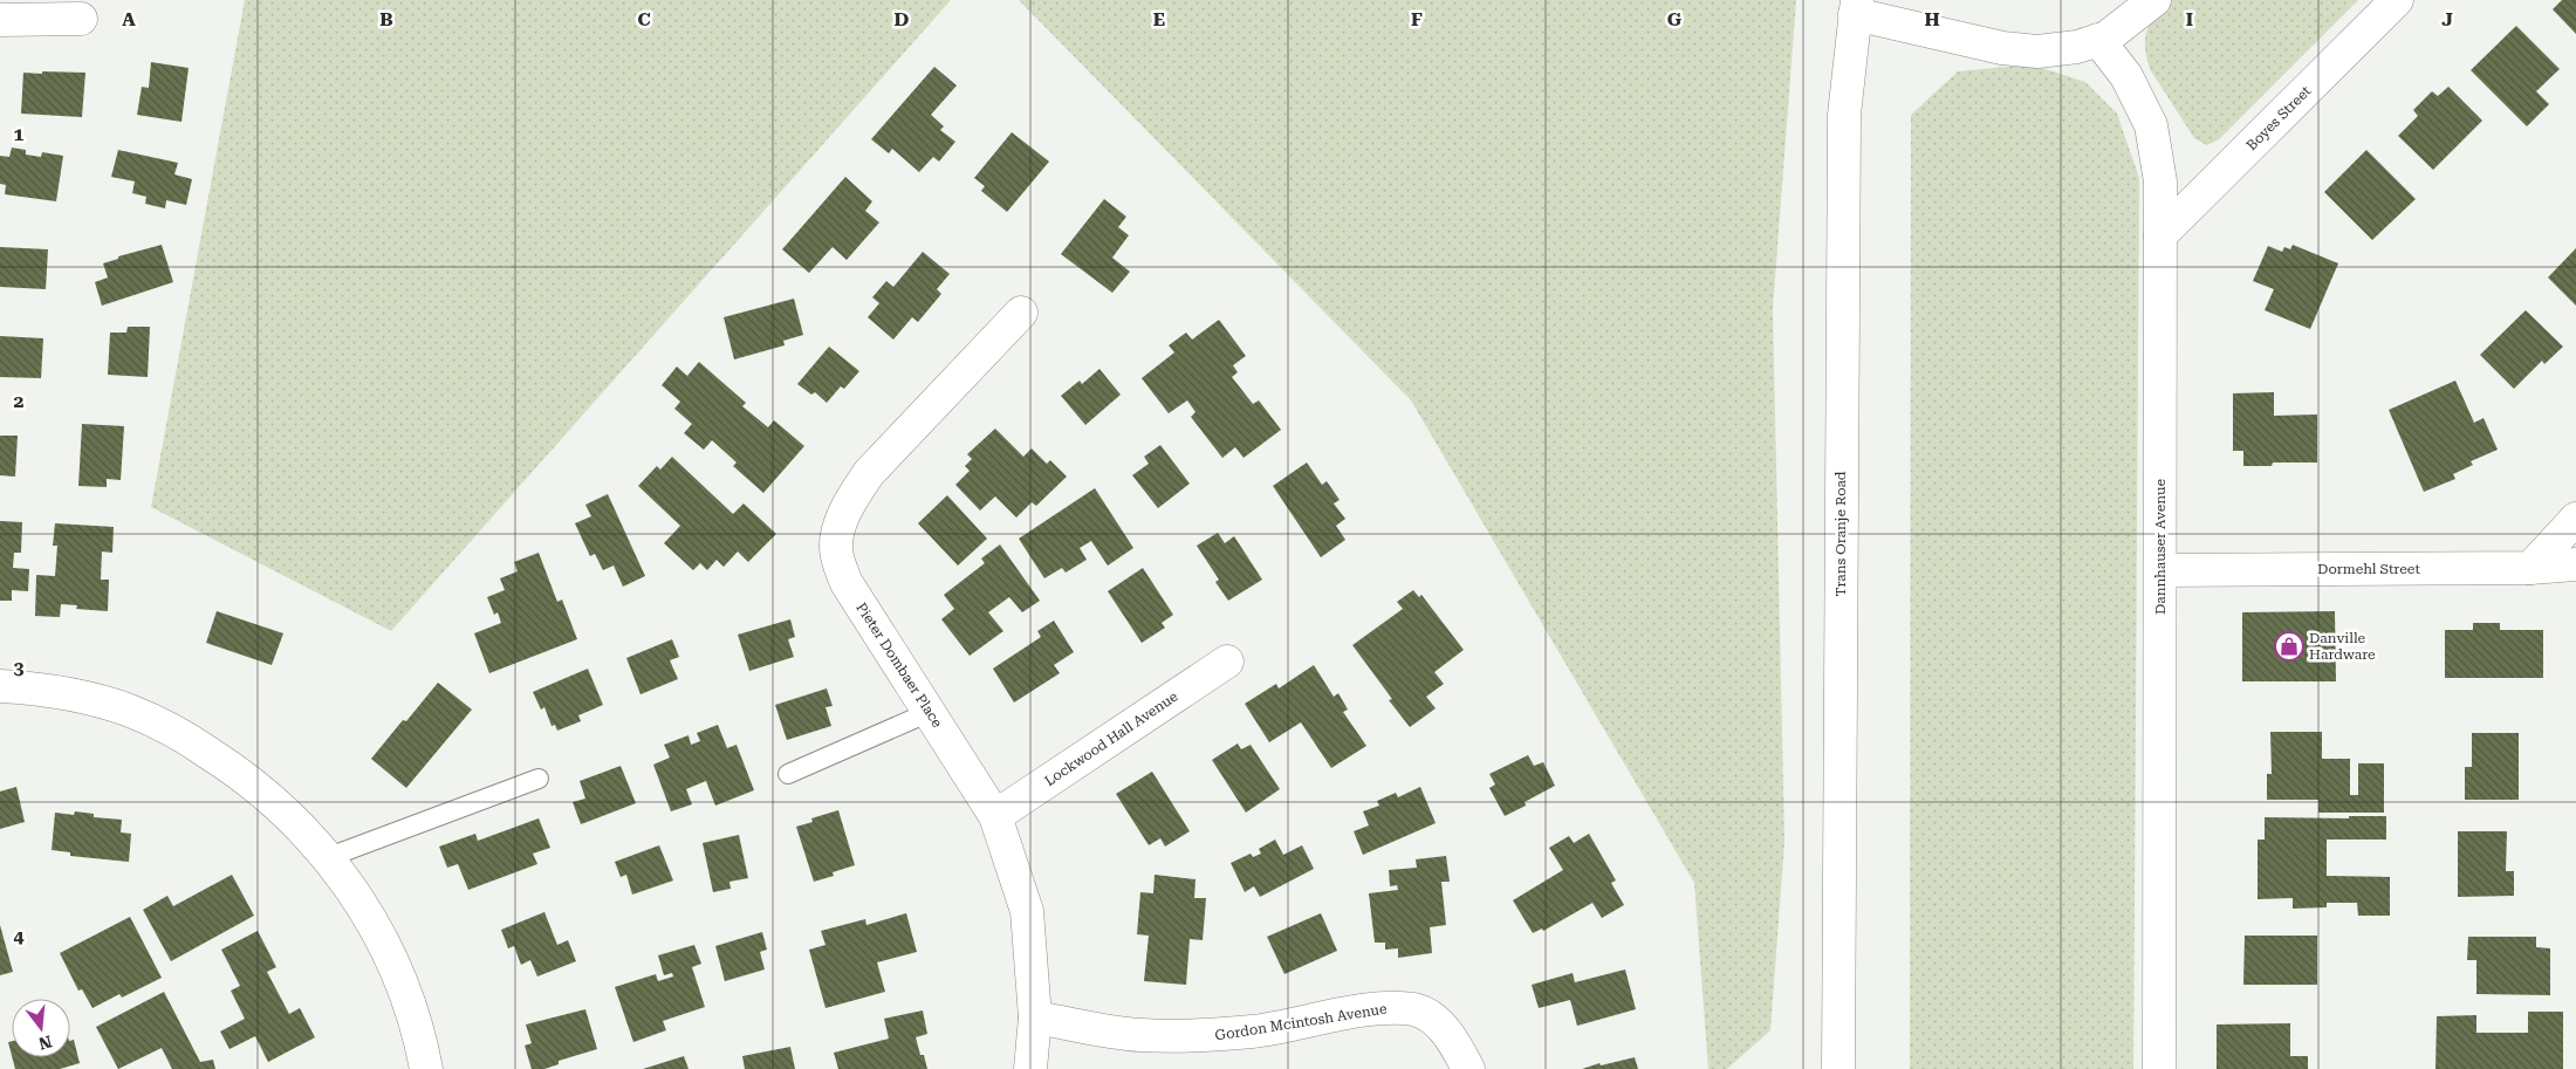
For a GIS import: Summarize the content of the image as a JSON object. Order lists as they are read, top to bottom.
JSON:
{
  "streets": {
    "street": [
      "Boyes Street",
      "Trans Oranje Road",
      "Dannhauser Avenue",
      "Dormehl Street",
      "Pieter Dombaer Place",
      "Lockwood Hall Avenue",
      "Gordon Mcintosh Avenue"
    ]
  },
  "crossings": [
    ["Boyes Street", "Dannhauser Avenue"],
    ["Dannhauser Avenue", "Dormehl Street"],
    ["Pieter Dombaer Place", "Lockwood Hall Avenue"],
    ["Pieter Dombaer Place", "Gordon Mcintosh Avenue"]
  ],
  "places": {
    "shop": ["Danville Hardware"]
  },
  "north": "bottom",
  "grid": {
    "columns": [
      "A",
      "B",
      "C",
      "D",
      "E",
      "F",
      "G",
      "H",
      "I",
      "J"
    ],
    "rows": [
      "1",
      "2",
      "3",
      "4"
    ]
  }
}
